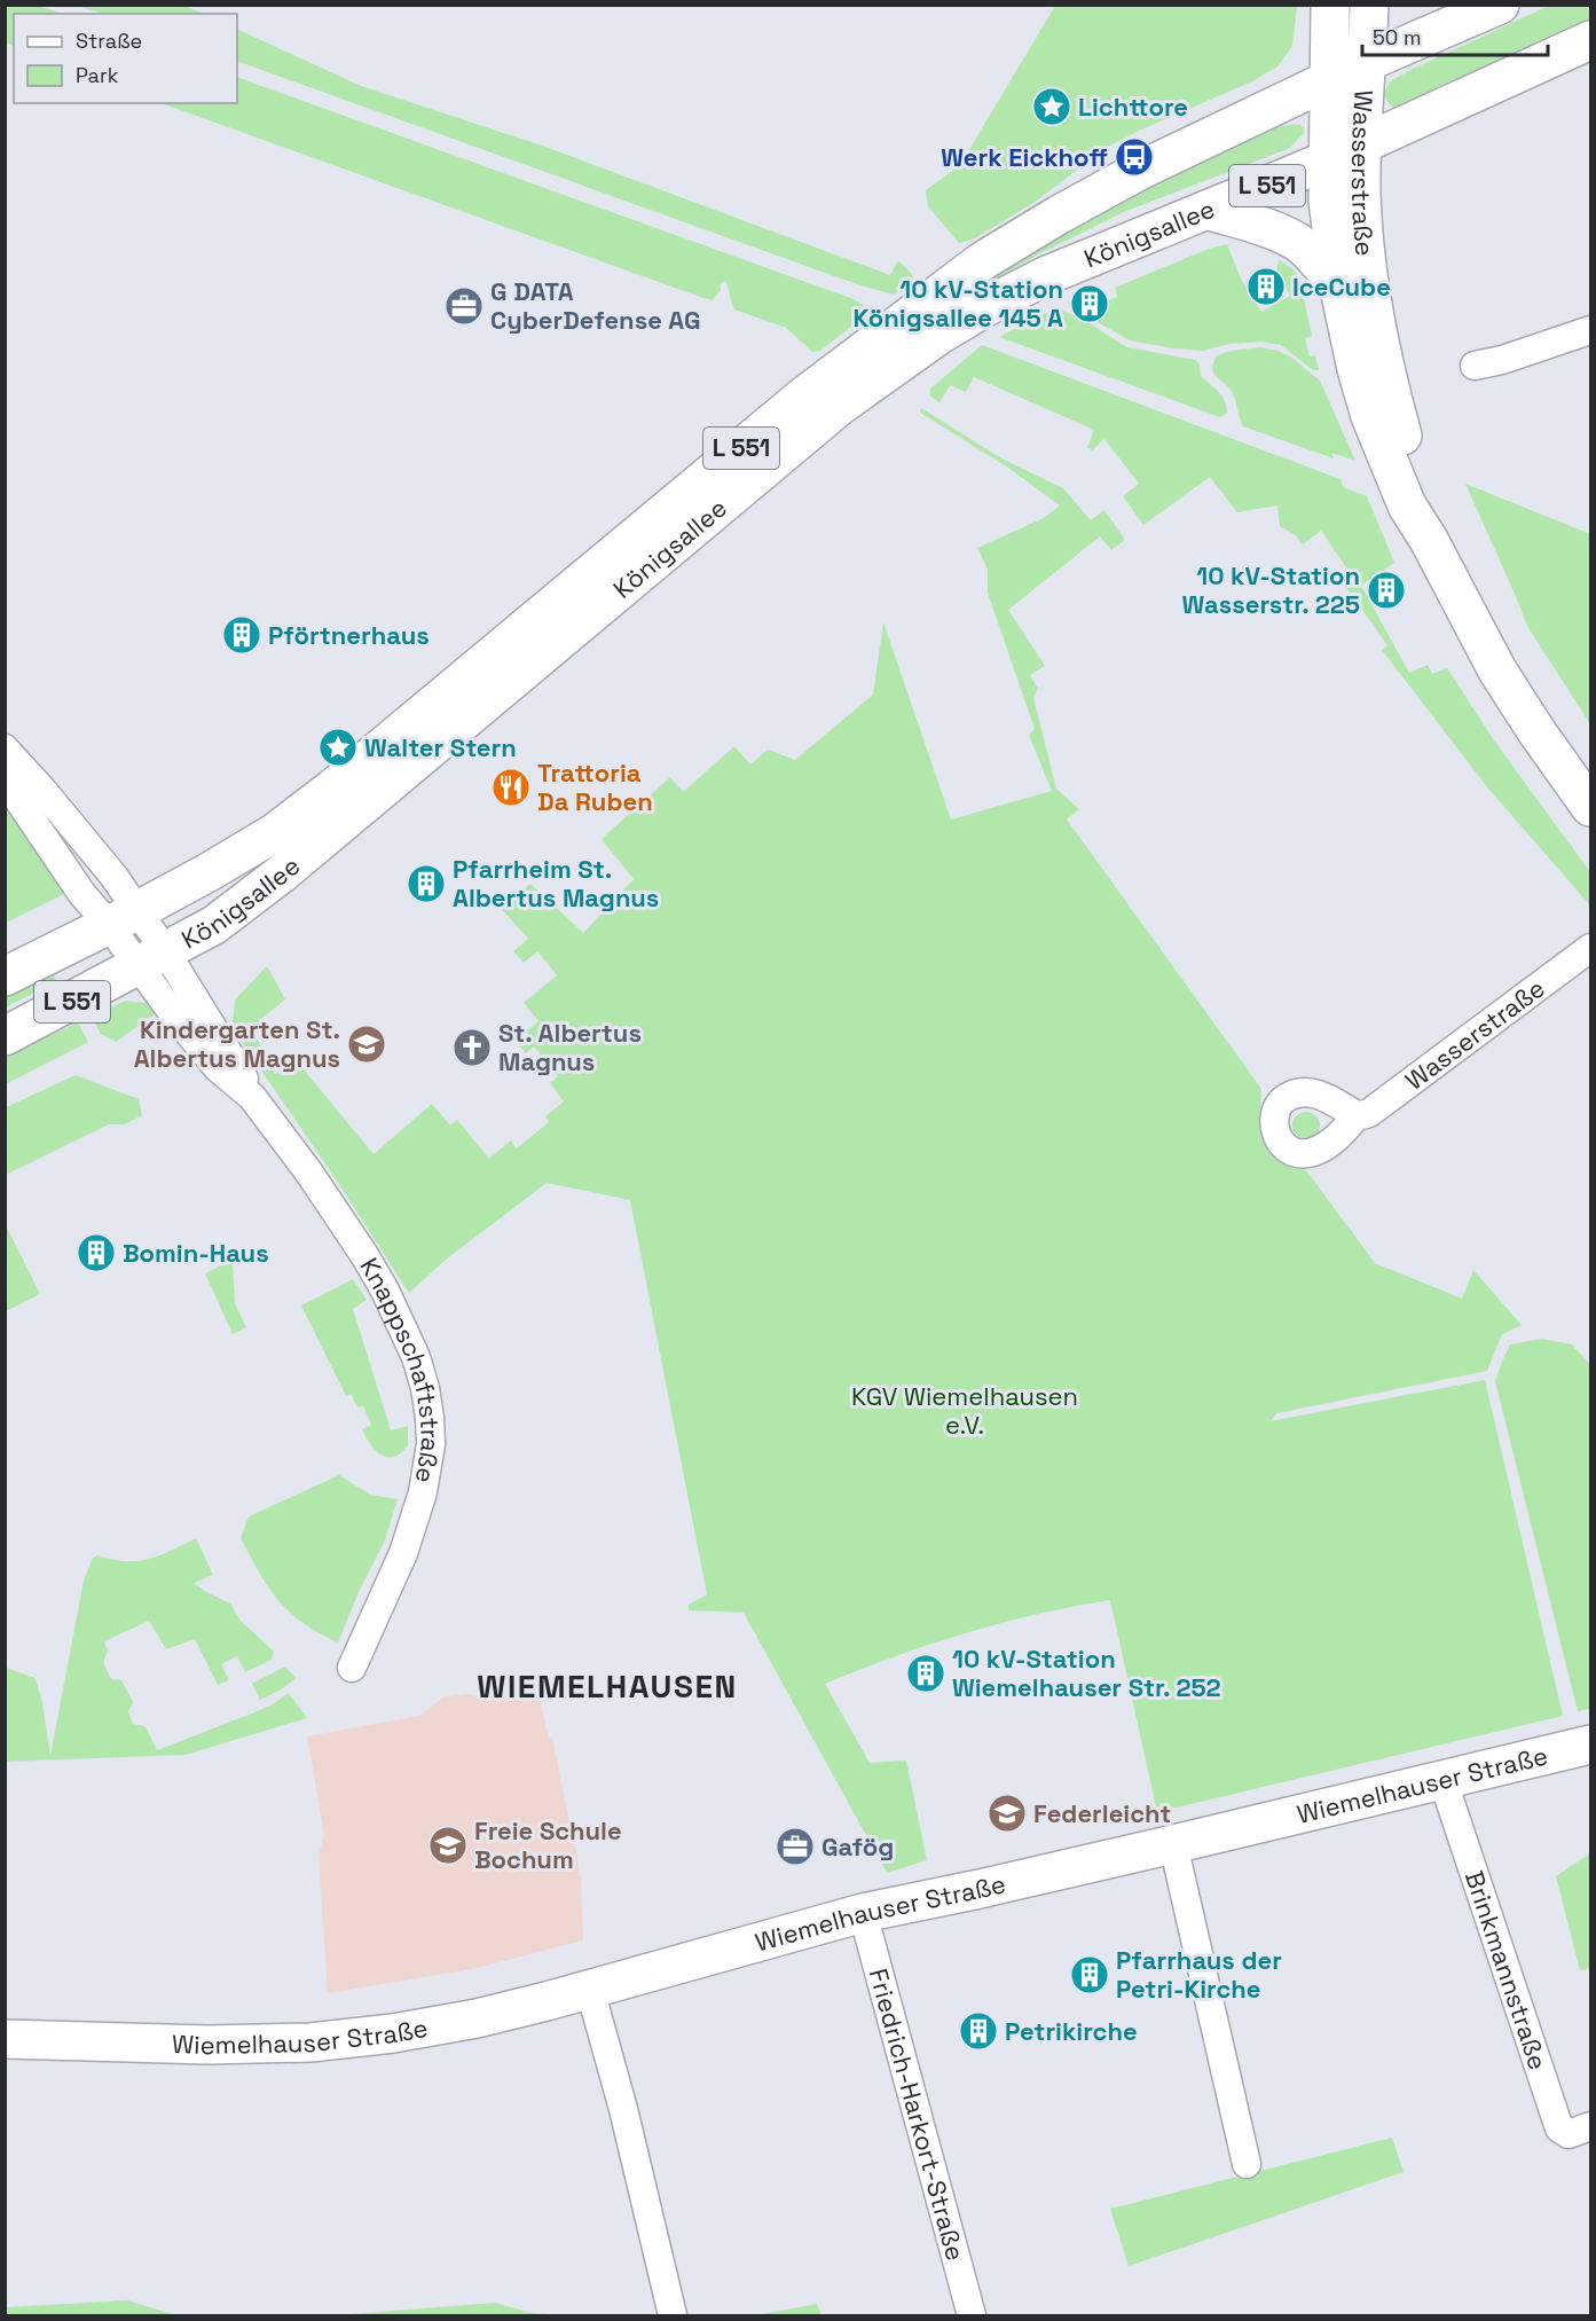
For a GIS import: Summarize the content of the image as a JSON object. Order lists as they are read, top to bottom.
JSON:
{
  "streets": {
    "main road": [
      "Wasserstraße",
      "L 551",
      "Königsallee",
      "Wiemelhauser Straße"
    ],
    "street": ["Knappschaftstraße", "Brinkmannstraße", "Friedrich-Harkort-Straße"]
  },
  "crossings": [
    ["Wasserstraße", "Königsallee"],
    ["Königsallee", "Knappschaftstraße"],
    ["Wiemelhauser Straße", "Brinkmannstraße"],
    ["Wiemelhauser Straße", "Friedrich-Harkort-Straße"]
  ],
  "districts": ["WIEMELHAUSEN"],
  "parks": ["KGV Wiemelhausen e.V."],
  "places": {
    "place": ["Lichttore", "Walter Stern"],
    "bus stop": ["Werk Eickhoff"],
    "building": [
      "IceCube",
      "10 kV-Station Königsallee 145 A",
      "10 kV-Station Wasserstr. 225",
      "Pförtnerhaus",
      "Pfarrheim St. Albertus Magnus",
      "Bomin-Haus",
      "10 kV-Station Wiemelhauser Str. 252",
      "Pfarrhaus der Petri-Kirche",
      "Petrikirche"
    ],
    "office": ["G DATA CyberDefense AG", "Gafög"],
    "restaurant": ["Trattoria Da Ruben"],
    "school or university": ["Kindergarten St. Albertus Magnus", "Federleicht", "Freie Schule Bochum"],
    "church": ["St. Albertus Magnus"]
  },
  "legend": ["Straße", "Park"],
  "scale_bar": "50 m"
}
